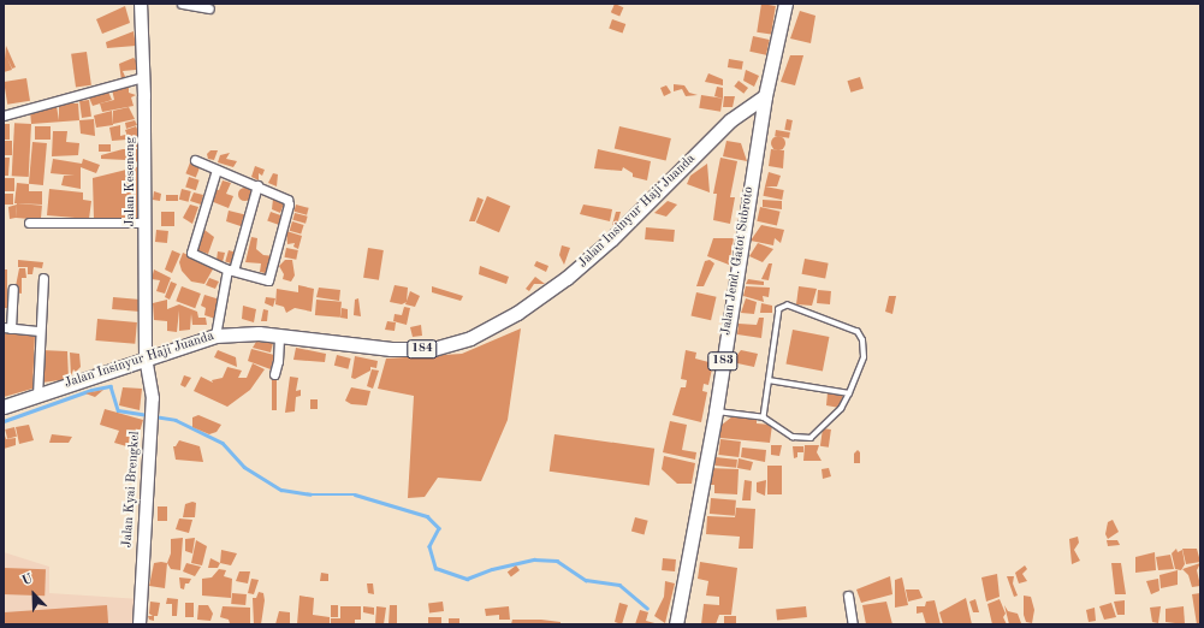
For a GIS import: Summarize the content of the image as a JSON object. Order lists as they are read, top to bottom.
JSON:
{
  "streets": {
    "main road": [
      "Jalan Insinyur Haji Juanda",
      "Jalan Jend. Gatot Subroto",
      "184",
      "183"
    ],
    "street": ["Jalan Keseneng", "Jalan Kyai Brengkel"]
  },
  "crossings": [
    ["Jalan Keseneng", "Jalan Insinyur Haji Juanda"],
    ["Jalan Keseneng", "Jalan Kyai Brengkel"],
    ["Jalan Insinyur Haji Juanda", "Jalan Jend. Gatot Subroto"],
    ["Jalan Insinyur Haji Juanda", "Jalan Kyai Brengkel"]
  ],
  "north": "top left"
}
